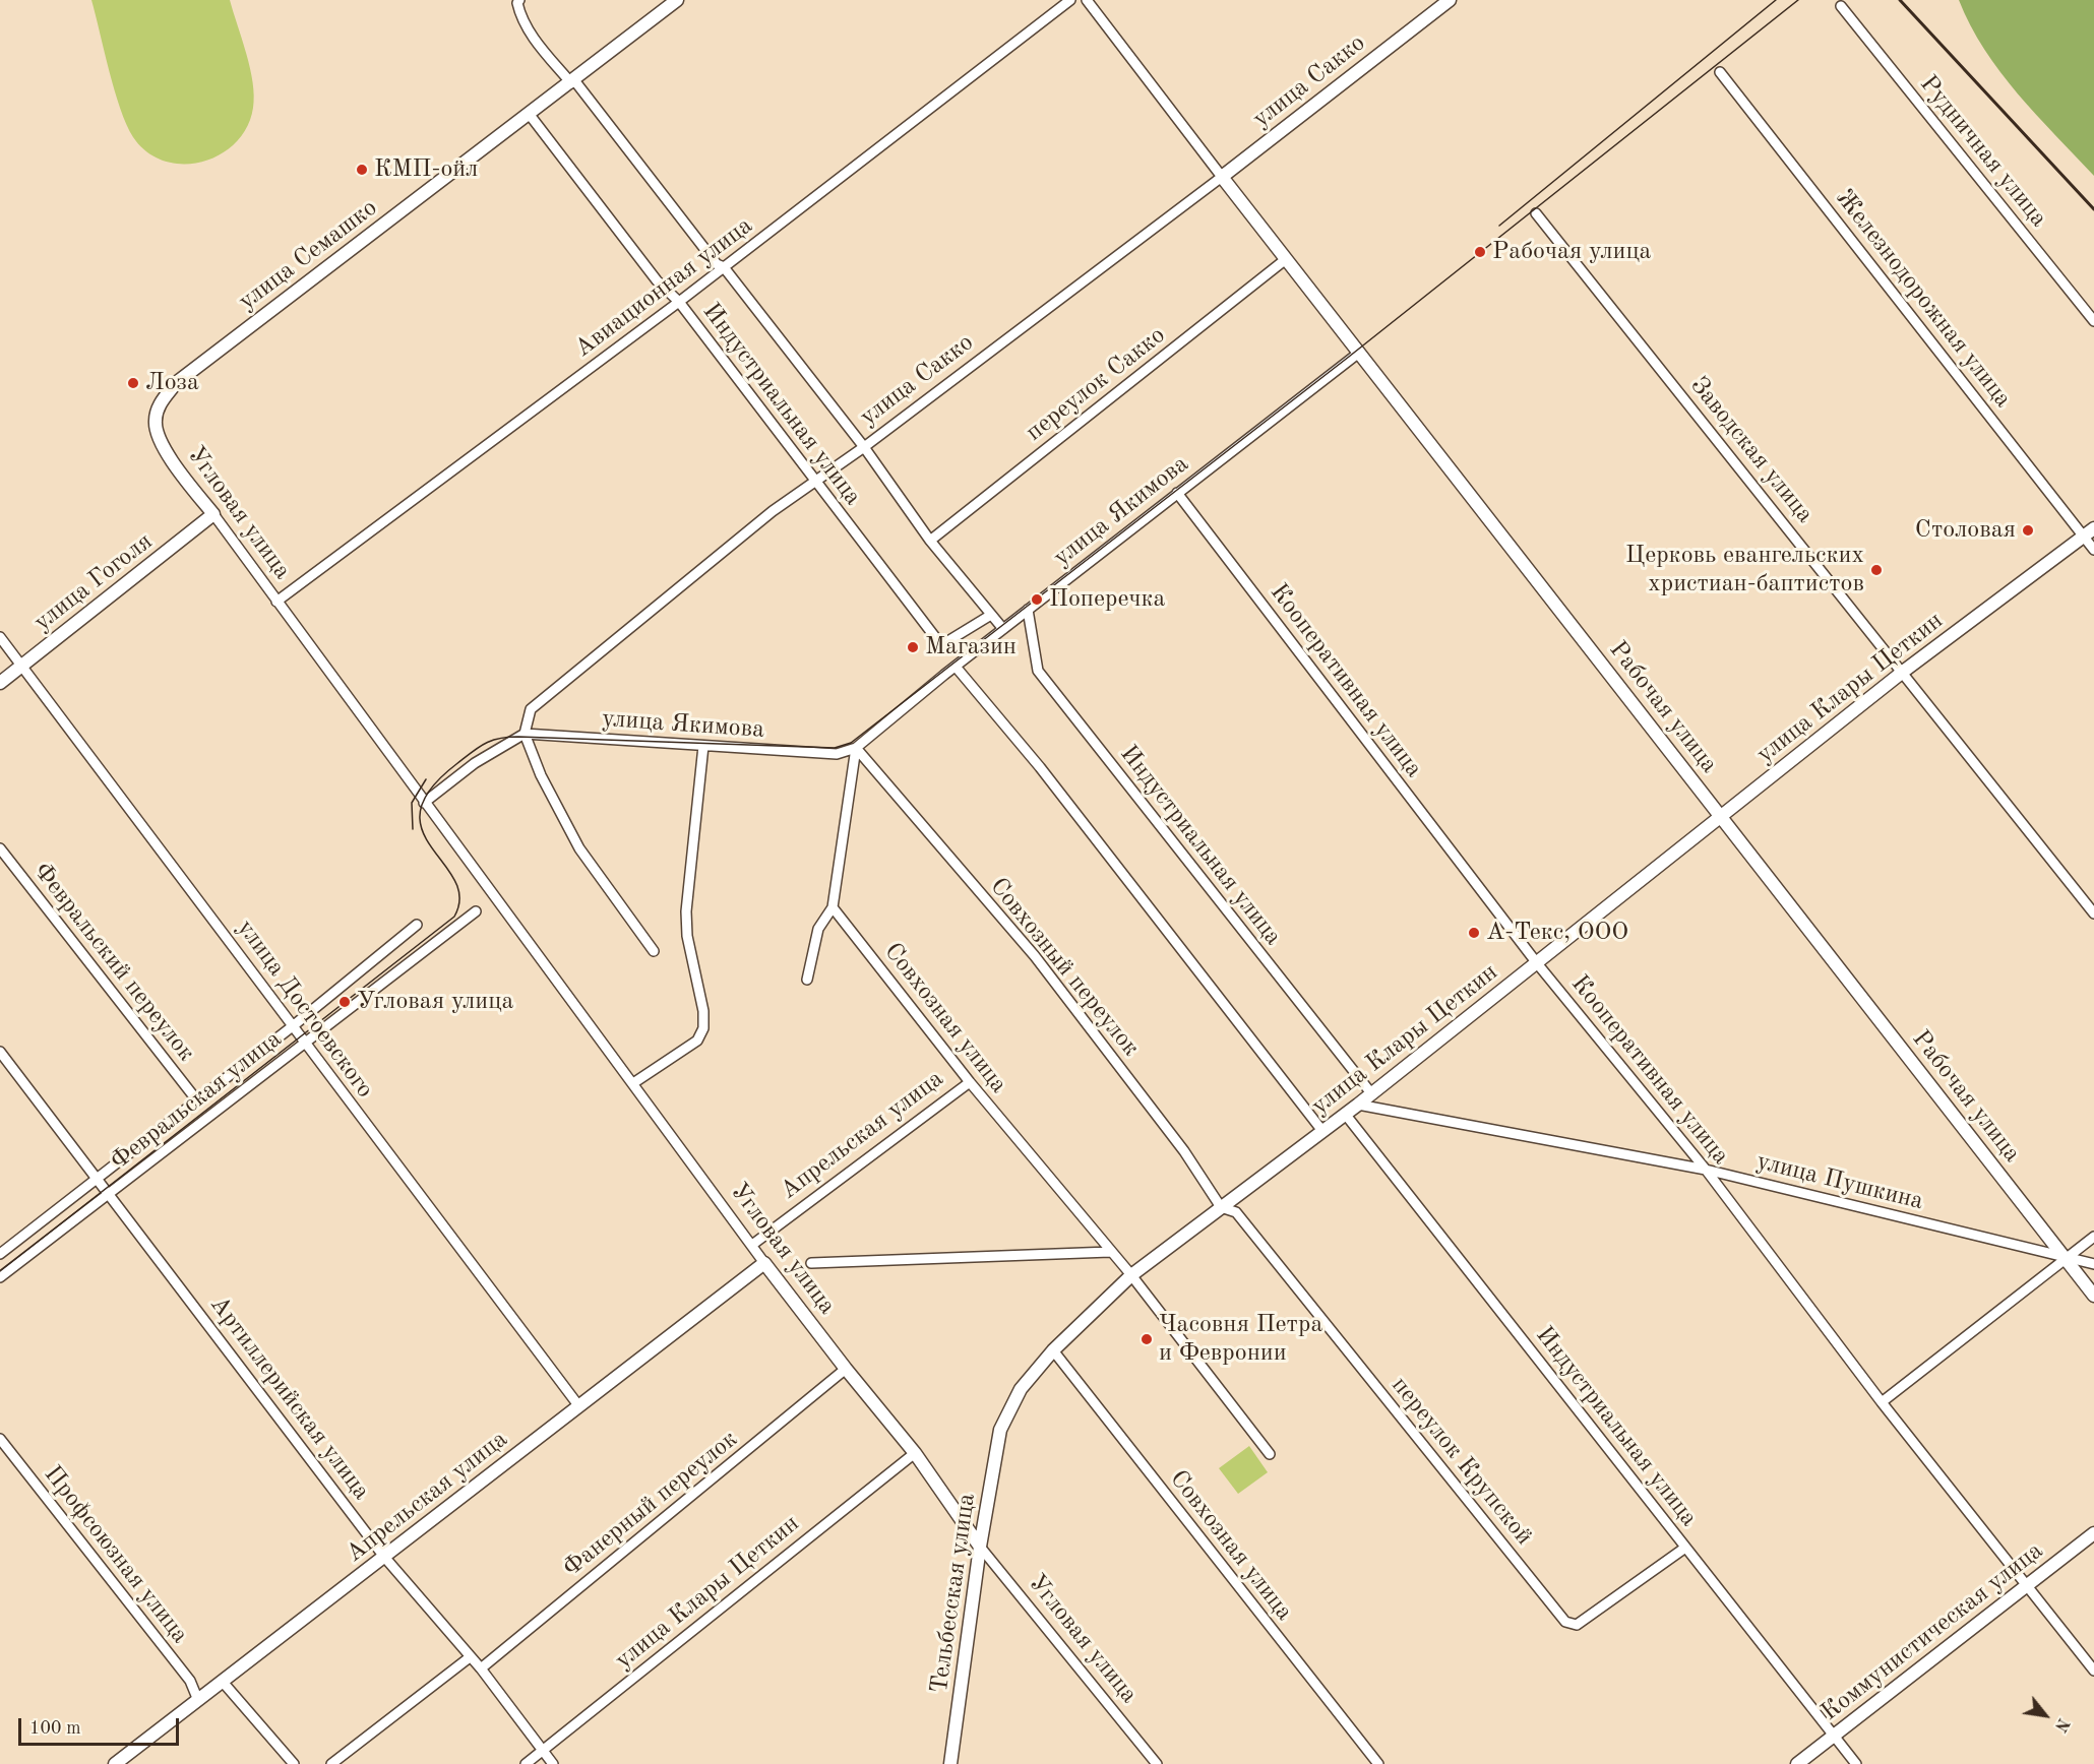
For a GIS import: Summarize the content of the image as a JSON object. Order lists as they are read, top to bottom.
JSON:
{
  "streets": {
    "street": [
      "улица Сакко",
      "Рудничная улица",
      "улица Семашко",
      "Авиационная улица",
      "Железнодорожная улица",
      "переулок Сакко",
      "Индустриальная улица",
      "Заводская улица",
      "улица Якимова",
      "Угловая улица",
      "улица Гоголя",
      "Кооперативная улица",
      "улица Клары Цеткин",
      "Рабочая улица",
      "Февральский переулок",
      "Совхозный переулок",
      "улица Достоевского",
      "Совхозная улица",
      "Февральская улица",
      "Апрельская улица",
      "улица Пушкина",
      "Артиллерийская улица",
      "переулок Крупской",
      "Фанерный переулок",
      "Профсоюзная улица",
      "Тельбесская улица",
      "Коммунистическая улица"
    ]
  },
  "crossings": [
    ["улица Сакко", "Индустриальная улица"],
    ["улица Сакко", "улица Якимова"],
    ["улица Сакко", "Рабочая улица"],
    ["улица Семашко", "Индустриальная улица"],
    ["улица Семашко", "Угловая улица"],
    ["Авиационная улица", "Индустриальная улица"],
    ["Авиационная улица", "Угловая улица"],
    ["Железнодорожная улица", "улица Клары Цеткин"],
    ["переулок Сакко", "Индустриальная улица"],
    ["переулок Сакко", "Рабочая улица"],
    ["Индустриальная улица", "улица Якимова"],
    ["Индустриальная улица", "улица Клары Цеткин"],
    ["Индустриальная улица", "переулок Крупской"],
    ["Индустриальная улица", "Коммунистическая улица"],
    ["Заводская улица", "улица Клары Цеткин"],
    ["улица Якимова", "Кооперативная улица"],
    ["улица Якимова", "Рабочая улица"],
    ["улица Якимова", "Совхозный переулок"],
    ["Угловая улица", "улица Гоголя"],
    ["Угловая улица", "улица Клары Цеткин"],
    ["Угловая улица", "Апрельская улица"],
    ["Угловая улица", "Фанерный переулок"],
    ["Угловая улица", "Тельбесская улица"],
    ["улица Гоголя", "улица Достоевского"],
    ["Кооперативная улица", "улица Клары Цеткин"],
    ["Кооперативная улица", "улица Пушкина"],
    ["Кооперативная улица", "Коммунистическая улица"],
    ["улица Клары Цеткин", "Рабочая улица"],
    ["улица Клары Цеткин", "Совхозный переулок"],
    ["улица Клары Цеткин", "Совхозная улица"],
    ["улица Клары Цеткин", "улица Пушкина"],
    ["улица Клары Цеткин", "Артиллерийская улица"],
    ["улица Клары Цеткин", "переулок Крупской"],
    ["улица Клары Цеткин", "Тельбесская улица"],
    ["Рабочая улица", "улица Пушкина"],
    ["Совхозный переулок", "переулок Крупской"],
    ["улица Достоевского", "Февральская улица"],
    ["улица Достоевского", "Апрельская улица"],
    ["Совхозная улица", "Апрельская улица"],
    ["Февральская улица", "Артиллерийская улица"],
    ["Апрельская улица", "Артиллерийская улица"],
    ["Апрельская улица", "Профсоюзная улица"],
    ["Артиллерийская улица", "Фанерный переулок"]
  ],
  "places": [
    "КМП-ойл",
    "Рабочая улица",
    "Лоза",
    "Столовая",
    "Церковь евангельских христиан-баптистов",
    "Поперечка",
    "Магазин",
    "А-Текс, ООО",
    "Угловая улица",
    "Часовня Петра и Февронии"
  ],
  "scale_bar": "100 m",
  "north": "bottom right"
}
